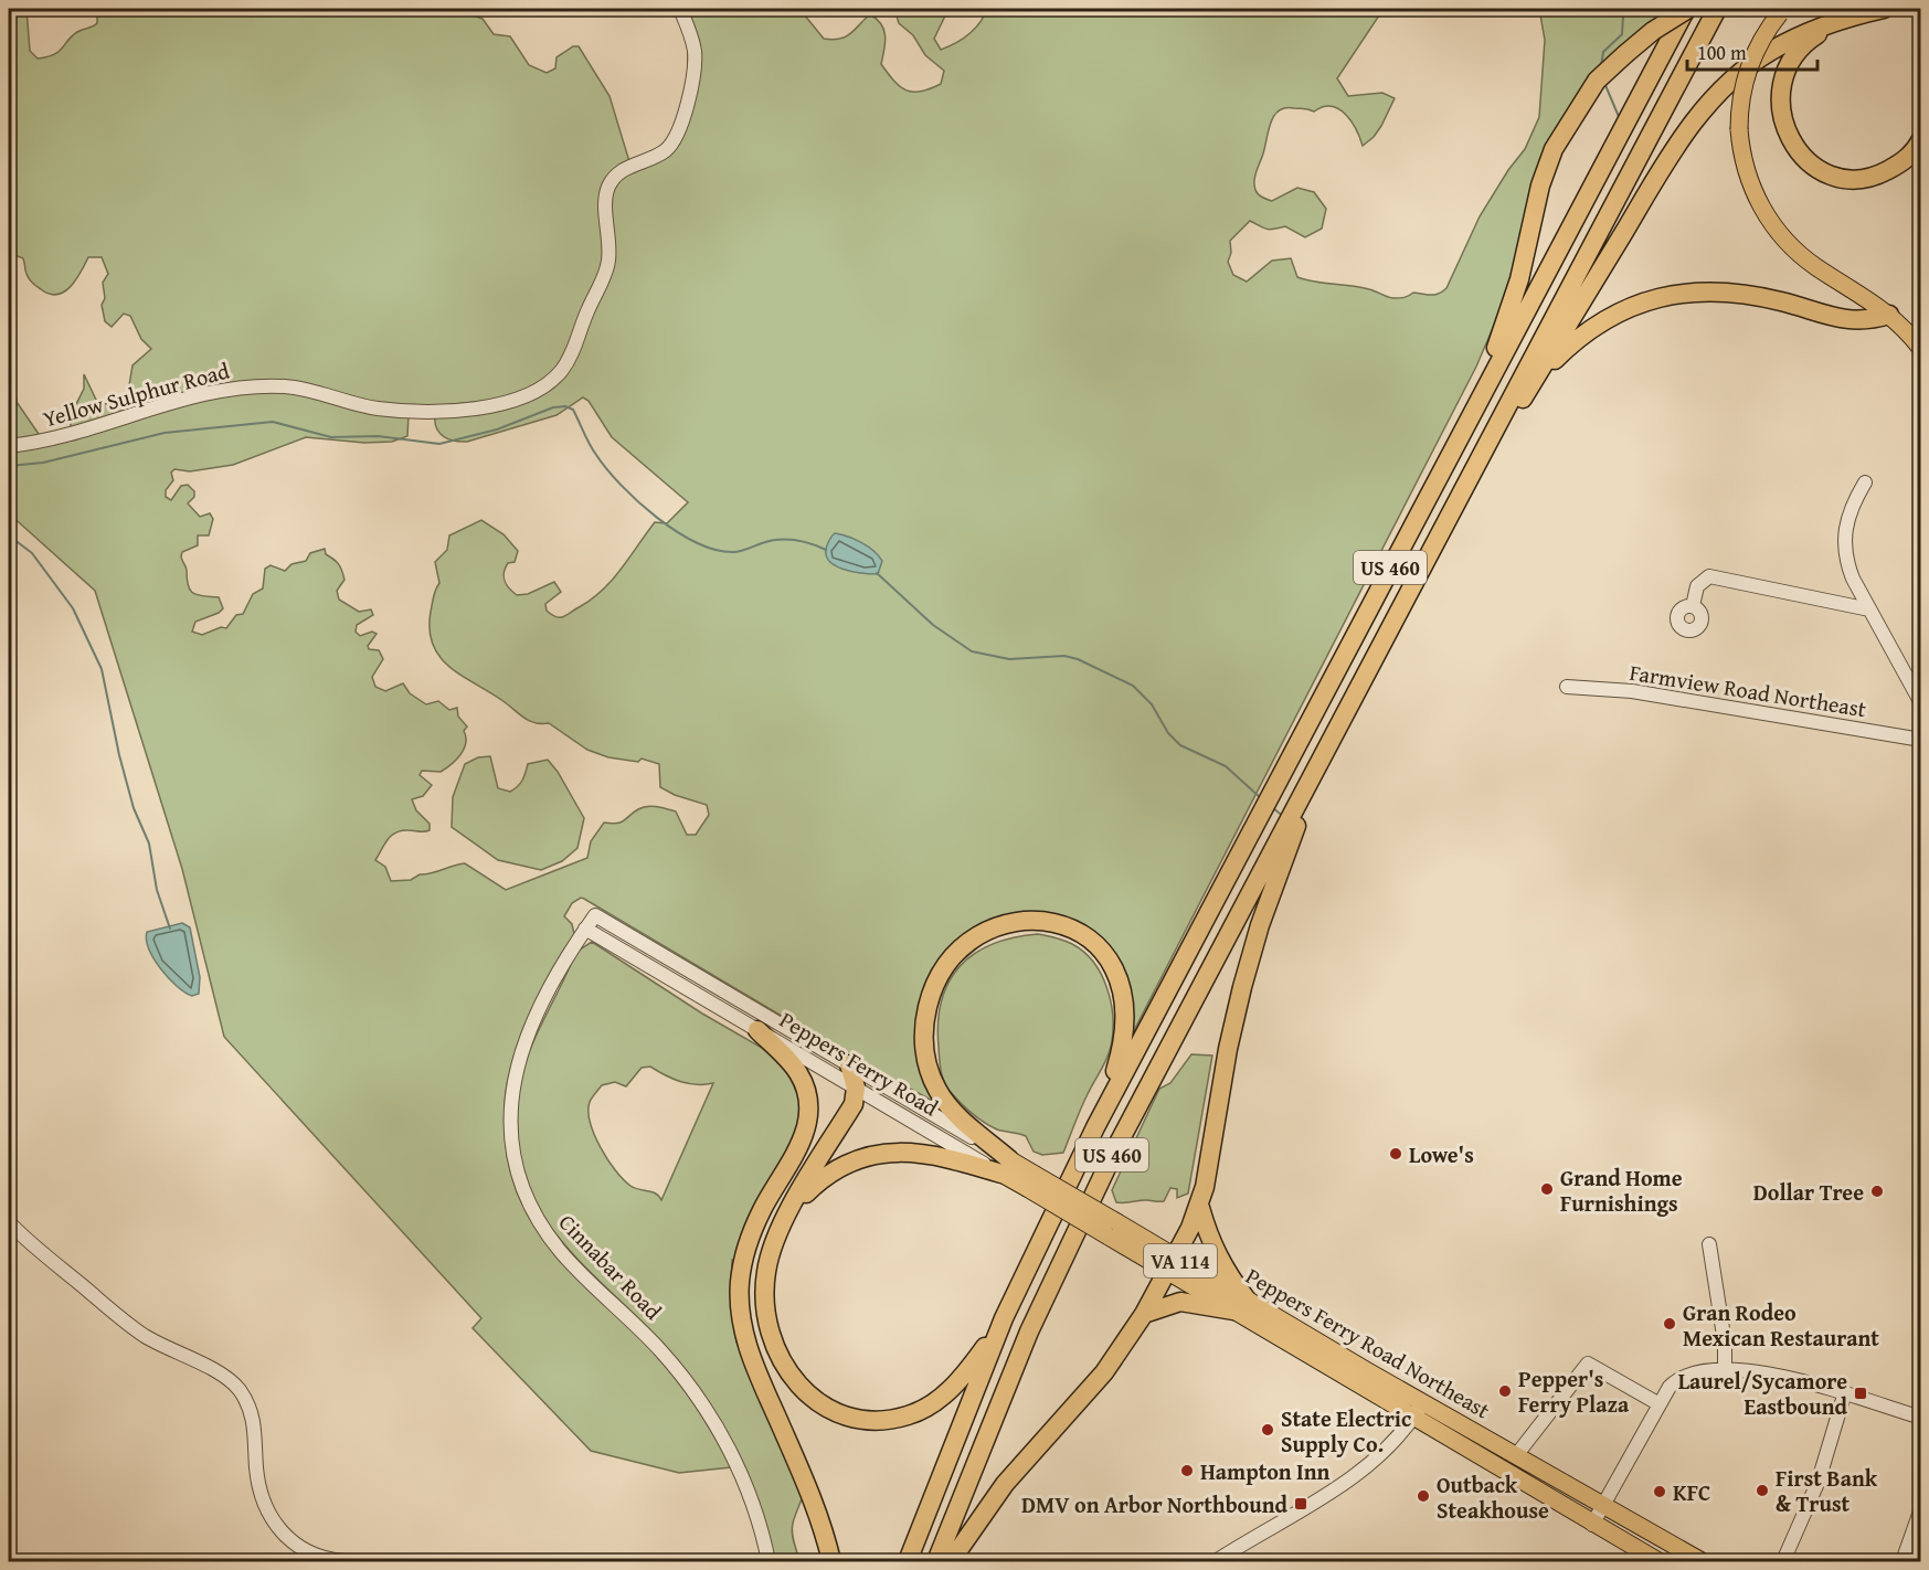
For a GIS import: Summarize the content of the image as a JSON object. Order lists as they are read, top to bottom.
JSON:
{
  "streets": {
    "highway": ["US 460"],
    "main road": ["Peppers Ferry Road", "VA 114", "Peppers Ferry Road Northeast"],
    "street": ["Yellow Sulphur Road", "Farmview Road Northeast", "Cinnabar Road"]
  },
  "crossings": [
    ["Peppers Ferry Road", "Cinnabar Road"],
    ["Peppers Ferry Road", "Peppers Ferry Road Northeast"]
  ],
  "places": {
    "other": [
      "Lowe's",
      "Grand Home Furnishings",
      "Dollar Tree",
      "Gran Rodeo Mexican Restaurant",
      "Pepper's Ferry Plaza",
      "State Electric Supply Co.",
      "Hampton Inn",
      "First Bank & Trust",
      "KFC",
      "Outback Steakhouse"
    ],
    "transit": ["Laurel/Sycamore Eastbound", "DMV on Arbor Northbound"]
  },
  "scale_bar": "100 m"
}
